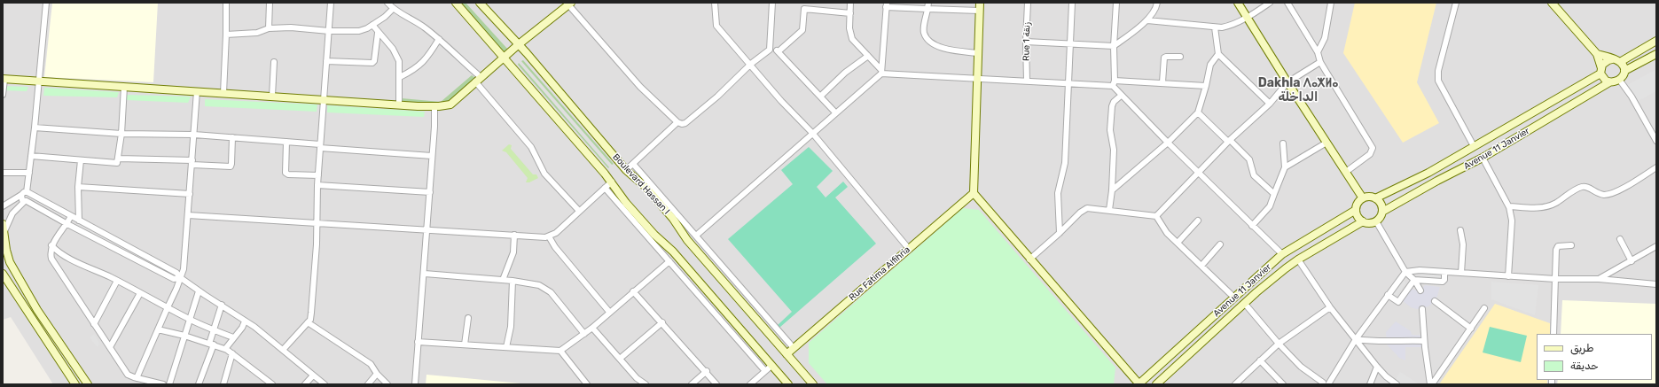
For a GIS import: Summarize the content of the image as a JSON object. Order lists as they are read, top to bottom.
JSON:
{
  "streets": {
    "street": [
      "Rue 1 زنقة",
      "Avenue 11 Janvier",
      "Boulevard Hassan I",
      "Rue Fatima Alfihria"
    ]
  },
  "crossings": [
    ["Boulevard Hassan I", "Rue Fatima Alfihria"]
  ],
  "districts": ["Dakhla ⴷⴰⵅⵍⴰ الداخلة"],
  "legend": ["طريق", "حديقة"]
}
